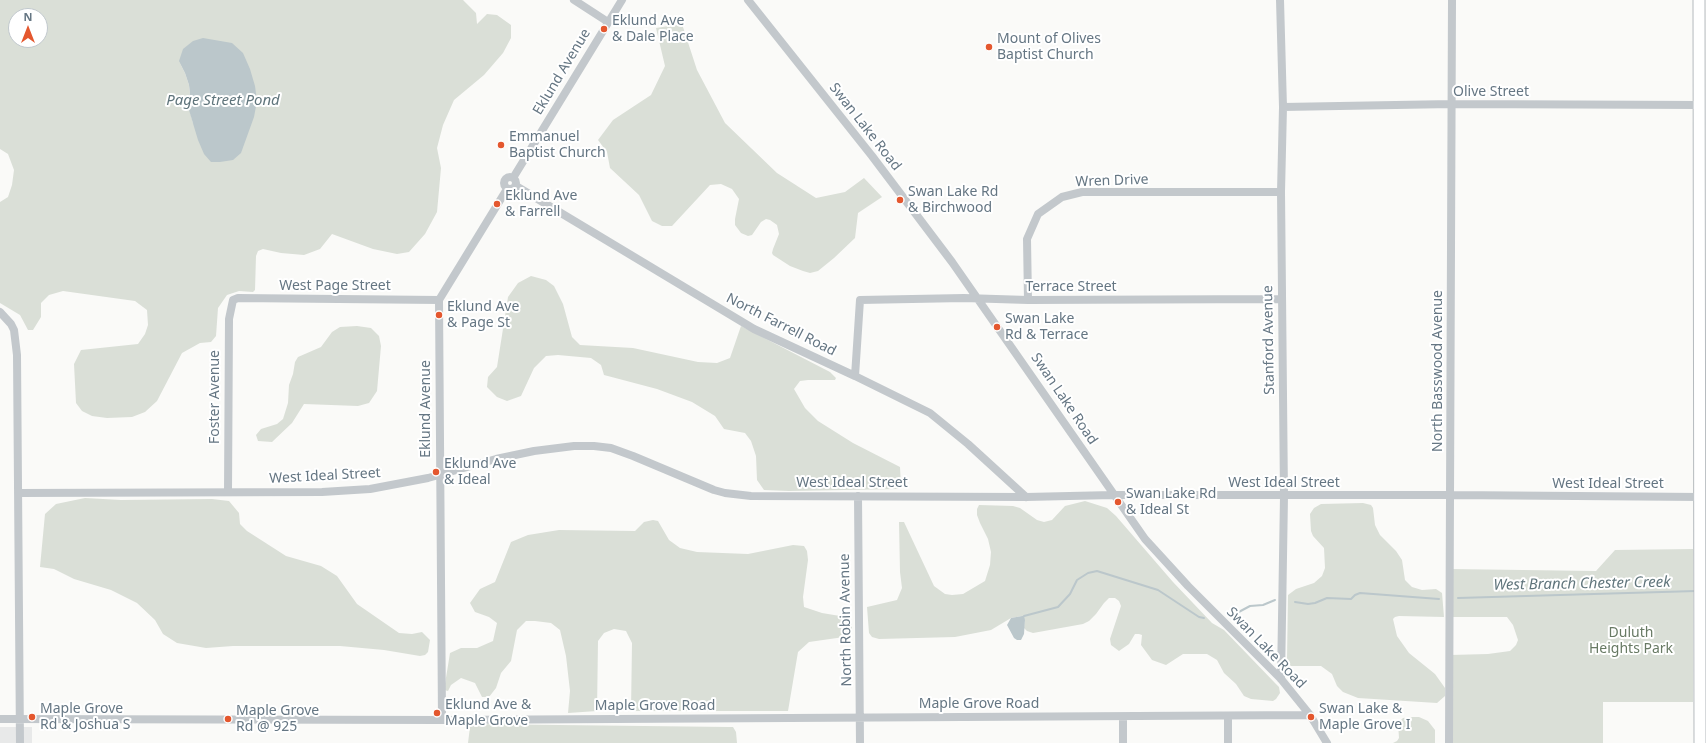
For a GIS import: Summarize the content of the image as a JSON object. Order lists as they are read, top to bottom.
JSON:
{
  "streets": {
    "street": [
      "Eklund Avenue",
      "Olive Street",
      "Swan Lake Road",
      "Wren Drive",
      "West Page Street",
      "Terrace Street",
      "North Farrell Road",
      "Stanford Avenue",
      "North Basswood Avenue",
      "Foster Avenue",
      "West Ideal Street",
      "North Robin Avenue",
      "Maple Grove Road"
    ]
  },
  "crossings": [
    ["Eklund Avenue", "West Page Street"],
    ["Eklund Avenue", "North Farrell Road"],
    ["Eklund Avenue", "West Ideal Street"],
    ["Eklund Avenue", "Maple Grove Road"],
    ["Olive Street", "Stanford Avenue"],
    ["Olive Street", "North Basswood Avenue"],
    ["Swan Lake Road", "Terrace Street"],
    ["Swan Lake Road", "Stanford Avenue"],
    ["Swan Lake Road", "West Ideal Street"],
    ["Swan Lake Road", "Maple Grove Road"],
    ["Wren Drive", "Terrace Street"],
    ["Wren Drive", "Stanford Avenue"],
    ["West Page Street", "Foster Avenue"],
    ["Terrace Street", "North Farrell Road"],
    ["Terrace Street", "Stanford Avenue"],
    ["North Farrell Road", "West Ideal Street"],
    ["Stanford Avenue", "West Ideal Street"],
    ["North Basswood Avenue", "West Ideal Street"],
    ["Foster Avenue", "West Ideal Street"],
    ["West Ideal Street", "North Robin Avenue"],
    ["North Robin Avenue", "Maple Grove Road"]
  ],
  "water": ["Page Street Pond", "West Branch Chester Creek"],
  "parks": ["Duluth Heights Park"],
  "places": [
    "Eklund Ave & Dale Place",
    "Mount of Olives Baptist Church",
    "Emmanuel Baptist Church",
    "Swan Lake Rd & Birchwood",
    "Eklund Ave & Farrell",
    "Eklund Ave & Page St",
    "Swan Lake Rd & Terrace",
    "Eklund Ave & Ideal",
    "Swan Lake Rd & Ideal St",
    "Eklund Ave & Maple Grove",
    "Maple Grove Rd & Joshua S",
    "Swan Lake & Maple Grove I",
    "Maple Grove Rd @ 925"
  ],
  "north": "top"
}
